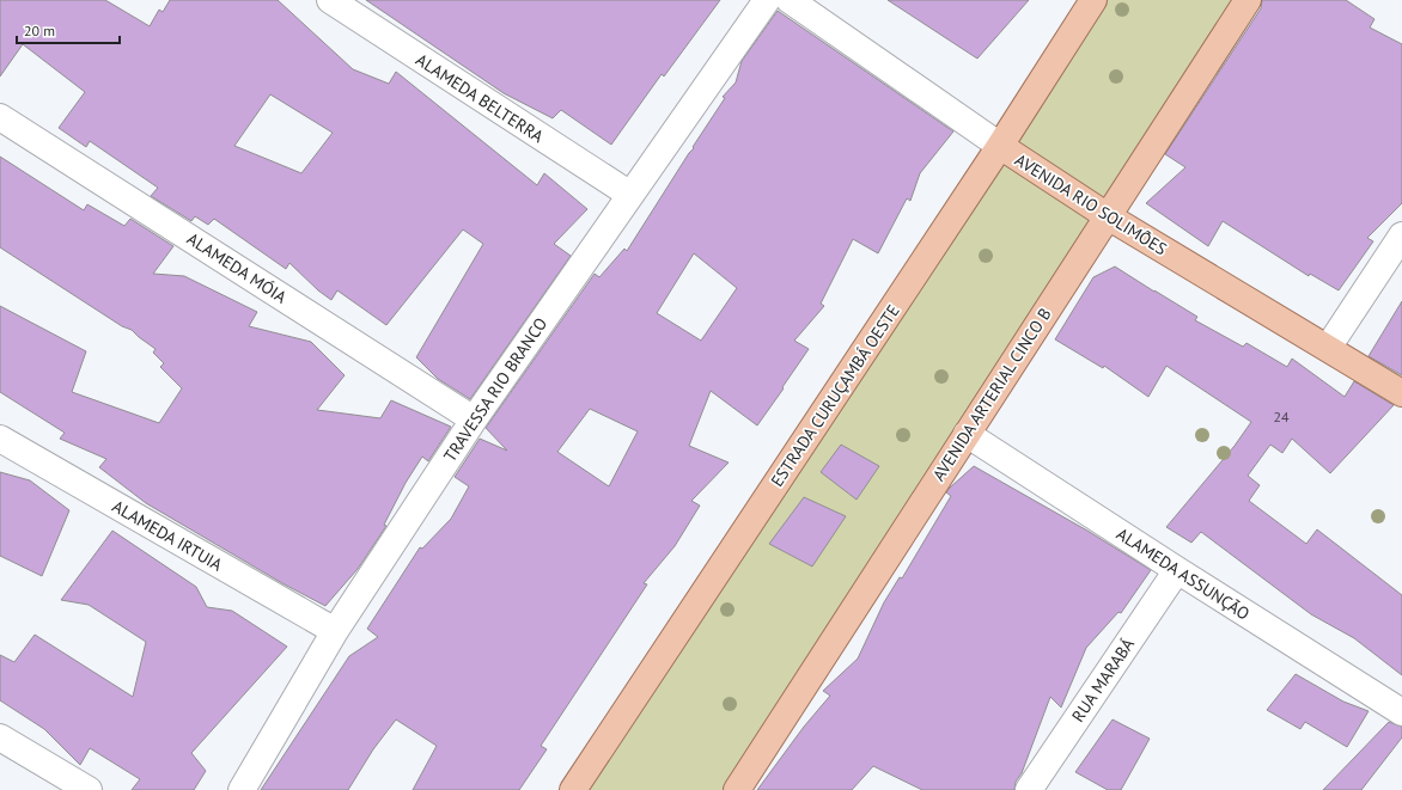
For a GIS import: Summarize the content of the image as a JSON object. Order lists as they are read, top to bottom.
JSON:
{
  "streets": {
    "main road": ["AVENIDA RIO SOLIMÕES", "AVENIDA ARTERIAL CINCO B", "ESTRADA CURUÇAMBÁ OESTE"],
    "street": [
      "ALAMEDA BELTERRA",
      "ALAMEDA MÓIA",
      "TRAVESSA RIO BRANCO",
      "ALAMEDA IRTUIA",
      "ALAMEDA ASSUNÇÃO",
      "RUA MARABÁ"
    ]
  },
  "crossings": [
    ["ALAMEDA BELTERRA", "TRAVESSA RIO BRANCO"],
    ["AVENIDA RIO SOLIMÕES", "AVENIDA ARTERIAL CINCO B"],
    ["AVENIDA RIO SOLIMÕES", "ESTRADA CURUÇAMBÁ OESTE"],
    ["ALAMEDA MÓIA", "TRAVESSA RIO BRANCO"],
    ["TRAVESSA RIO BRANCO", "ALAMEDA IRTUIA"],
    ["AVENIDA ARTERIAL CINCO B", "ALAMEDA ASSUNÇÃO"],
    ["ALAMEDA ASSUNÇÃO", "RUA MARABÁ"]
  ],
  "house_numbers": ["24"],
  "scale_bar": "20 m"
}
